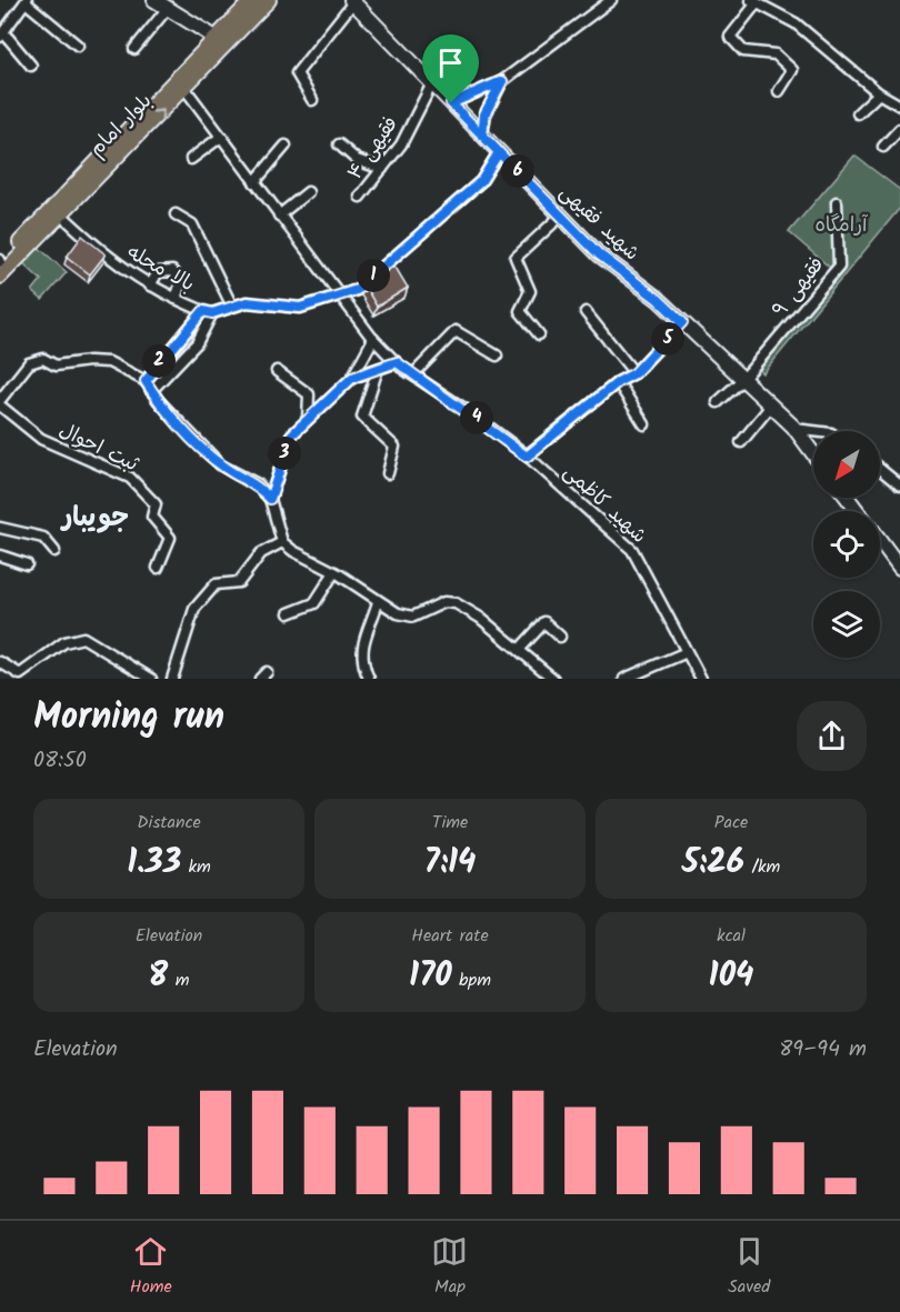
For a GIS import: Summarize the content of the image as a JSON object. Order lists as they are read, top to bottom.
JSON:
{
  "streets": {
    "main road": ["بلوار امام", "شهید فقیهی"],
    "street": [
      "فقیهی ۴",
      "بالا محله",
      "فقیهی ۹",
      "ثبت احوال",
      "شهید کاظمی"
    ]
  },
  "crossings": [
    ["بلوار امام", "بالا محله"],
    ["بلوار امام", "شهید کاظمی"],
    ["فقیهی ۴", "شهید فقیهی"],
    ["شهید فقیهی", "فقیهی ۹"]
  ],
  "districts": ["جویبار"],
  "parks": ["آرامگاه"],
  "north": "bottom left",
  "page": {
    "pins": [
      "6",
      "1",
      "5",
      "2",
      "4",
      "3"
    ],
    "heading": ["Morning run", "08:50"],
    "stats": [
      ["Distance", "1.33 km"],
      ["Time", "7:14"],
      ["Pace", "5:26 /km"],
      ["Elevation", "8 m"],
      ["Heart rate", "170 bpm"],
      ["kcal", "104"]
    ],
    "chart": ["Elevation", "89–94 m"],
    "tabs": ["Home", "Map", "Saved"]
  }
}
